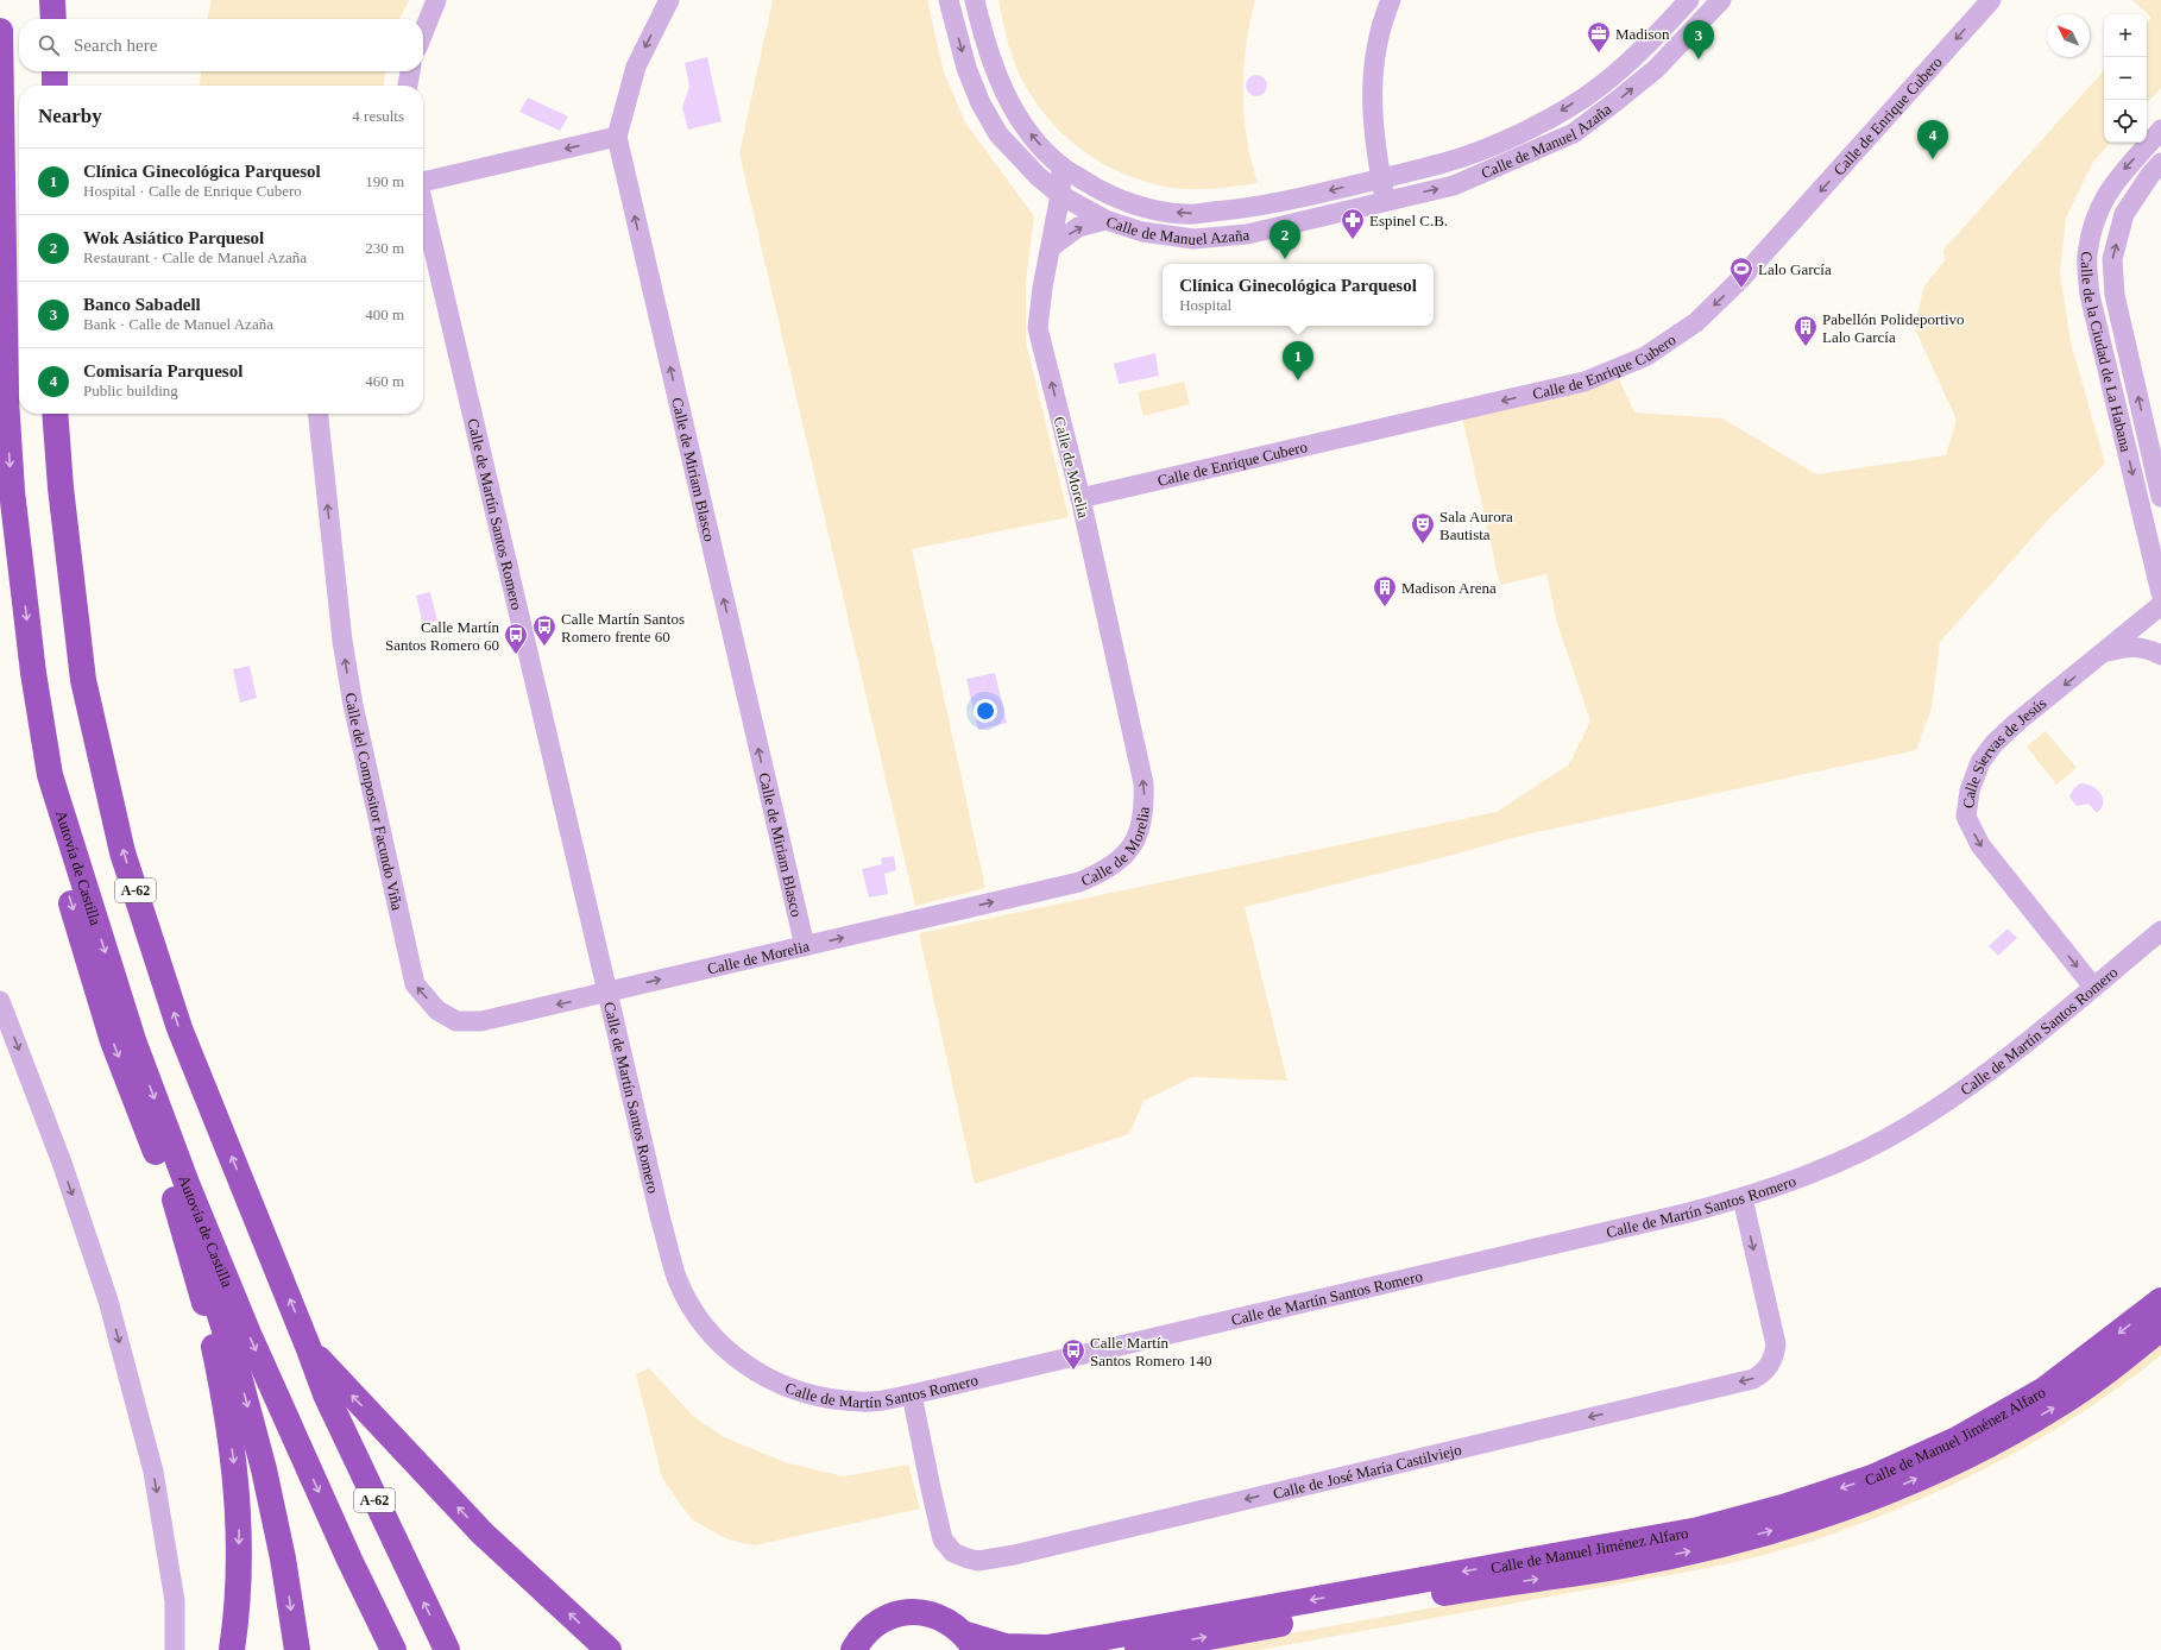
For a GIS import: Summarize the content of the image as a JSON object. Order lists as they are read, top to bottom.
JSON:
{
  "streets": {
    "highway": ["Autovía de Castilla", "A-62", "Calle de Manuel Jiménez Alfaro"],
    "street": [
      "Calle de Enrique Cubero",
      "Calle de Manuel Azaña",
      "Calle de la Ciudad de La Habana",
      "Calle de Morelia",
      "Calle de Miriam Blasco",
      "Calle de Martín Santos Romero",
      "Calle Siervas de Jesús",
      "Calle del Compositor Facundo Viña",
      "Calle de José María Castilviejo"
    ]
  },
  "crossings": [
    ["Calle de Enrique Cubero", "Calle de Morelia"],
    ["Calle de Manuel Azaña", "Calle de Morelia"],
    ["Calle de la Ciudad de La Habana", "Calle Siervas de Jesús"],
    ["Calle de Morelia", "Calle de Miriam Blasco"],
    ["Calle de Morelia", "Calle de Martín Santos Romero"],
    ["Calle de Morelia", "Calle del Compositor Facundo Viña"],
    ["Calle de Martín Santos Romero", "Calle Siervas de Jesús"],
    ["Calle de Martín Santos Romero", "Calle del Compositor Facundo Viña"],
    ["Calle de Martín Santos Romero", "Calle de José María Castilviejo"]
  ],
  "one_way": ["Calle de Enrique Cubero", "Calle del Compositor Facundo Viña"],
  "places": {
    "office": ["Madison"],
    "pharmacy": ["Espinel C.B."],
    "sports": ["Lalo García"],
    "building": ["Pabellón Polideportivo Lalo García", "Madison Arena"],
    "theatre": ["Sala Aurora Bautista"],
    "bus stop": ["Calle Martín Santos Romero frente 60", "Calle Martín Santos Romero 60", "Calle Martín Santos Romero 140"]
  },
  "north": "top left",
  "page": {
    "map_buttons": ["+", "−"],
    "search": "Search here",
    "pins": [
      "3",
      "4",
      "2",
      "1"
    ],
    "heading": ["Nearby", "4 results"],
    "list": [
      {
        "mark": "1",
        "name": "Clínica Ginecológica Parquesol",
        "note": "Hospital · Calle de Enrique Cubero",
        "value": "190 m"
      },
      {
        "mark": "2",
        "name": "Wok Asiático Parquesol",
        "note": "Restaurant · Calle de Manuel Azaña",
        "value": "230 m"
      },
      {
        "mark": "3",
        "name": "Banco Sabadell",
        "note": "Bank · Calle de Manuel Azaña",
        "value": "400 m"
      },
      {
        "mark": "4",
        "name": "Comisaría Parquesol",
        "note": "Public building",
        "value": "460 m"
      }
    ],
    "popup": ["Clínica Ginecológica Parquesol", "Hospital"]
  }
}
